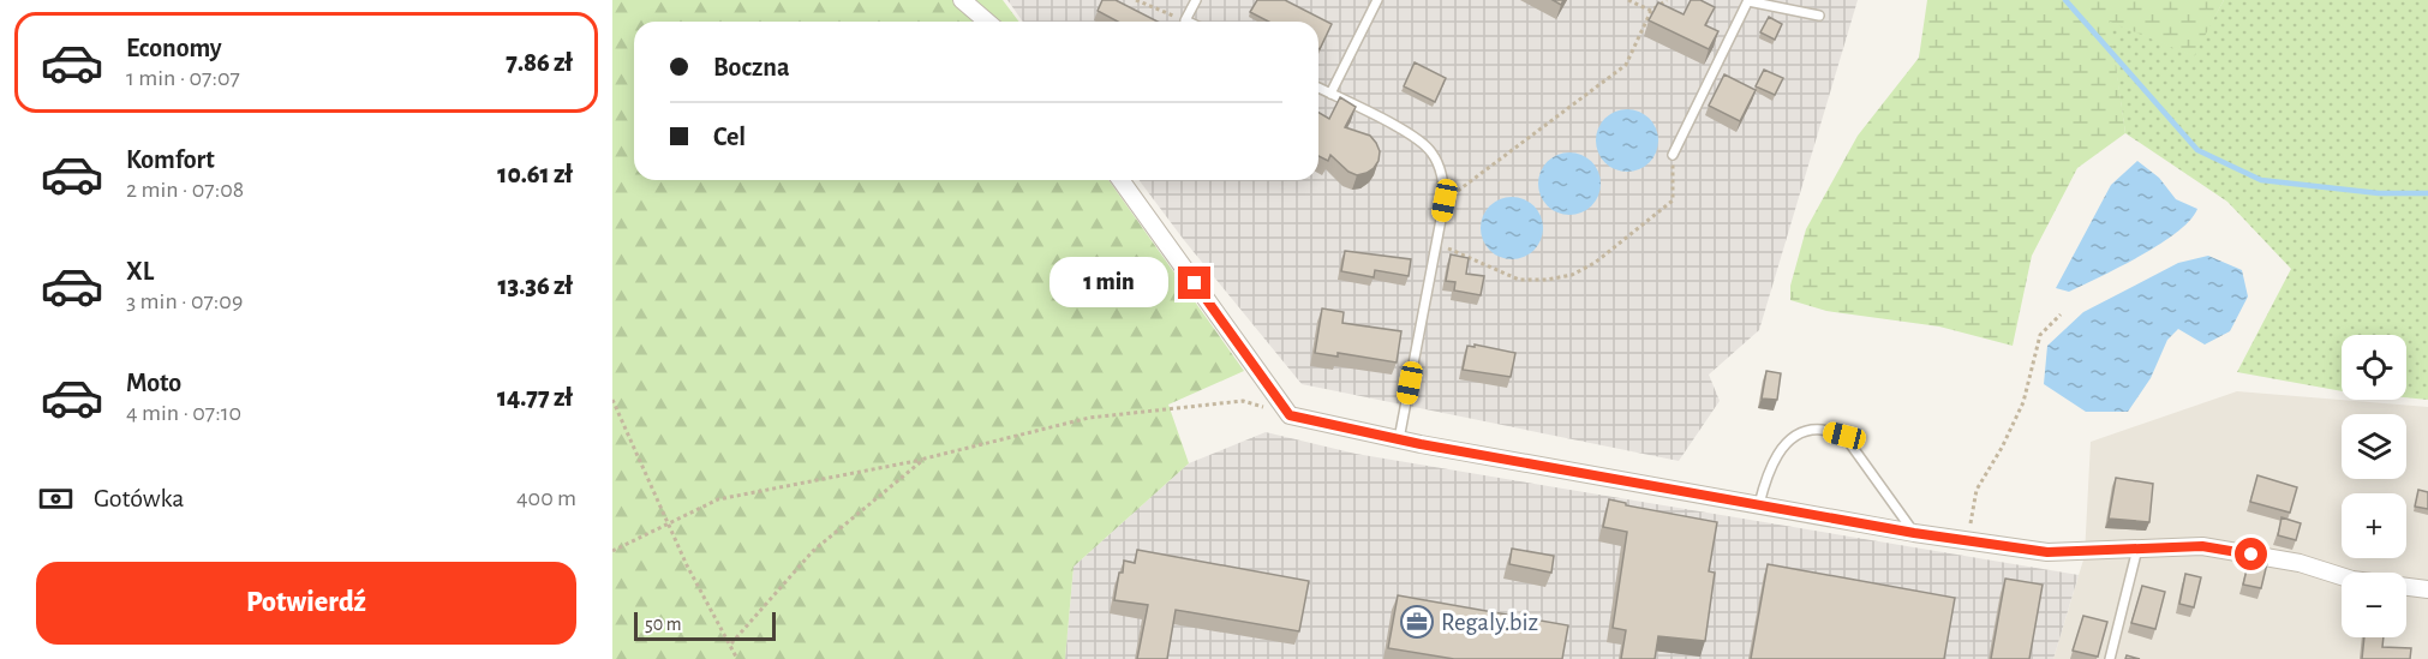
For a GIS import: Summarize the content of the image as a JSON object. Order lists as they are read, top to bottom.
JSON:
{
  "places": {
    "office": ["Regaly.biz"]
  },
  "scale_bar": "50 m",
  "page": {
    "list": [
      {
        "name": "Economy",
        "note": "1 min · 07:07",
        "value": "7.86 zł"
      },
      {
        "name": "Komfort",
        "note": "2 min · 07:08",
        "value": "10.61 zł"
      },
      {
        "name": "XL",
        "note": "3 min · 07:09",
        "value": "13.36 zł"
      },
      {
        "name": "Moto",
        "note": "4 min · 07:10",
        "value": "14.77 zł"
      }
    ],
    "banner": ["Boczna", "Cel"],
    "bubble": "1 min",
    "map_buttons": ["+", "−"],
    "pay": ["Gotówka", "400 m"],
    "buttons": "Potwierdź",
    "scale": "50 m"
  }
}
